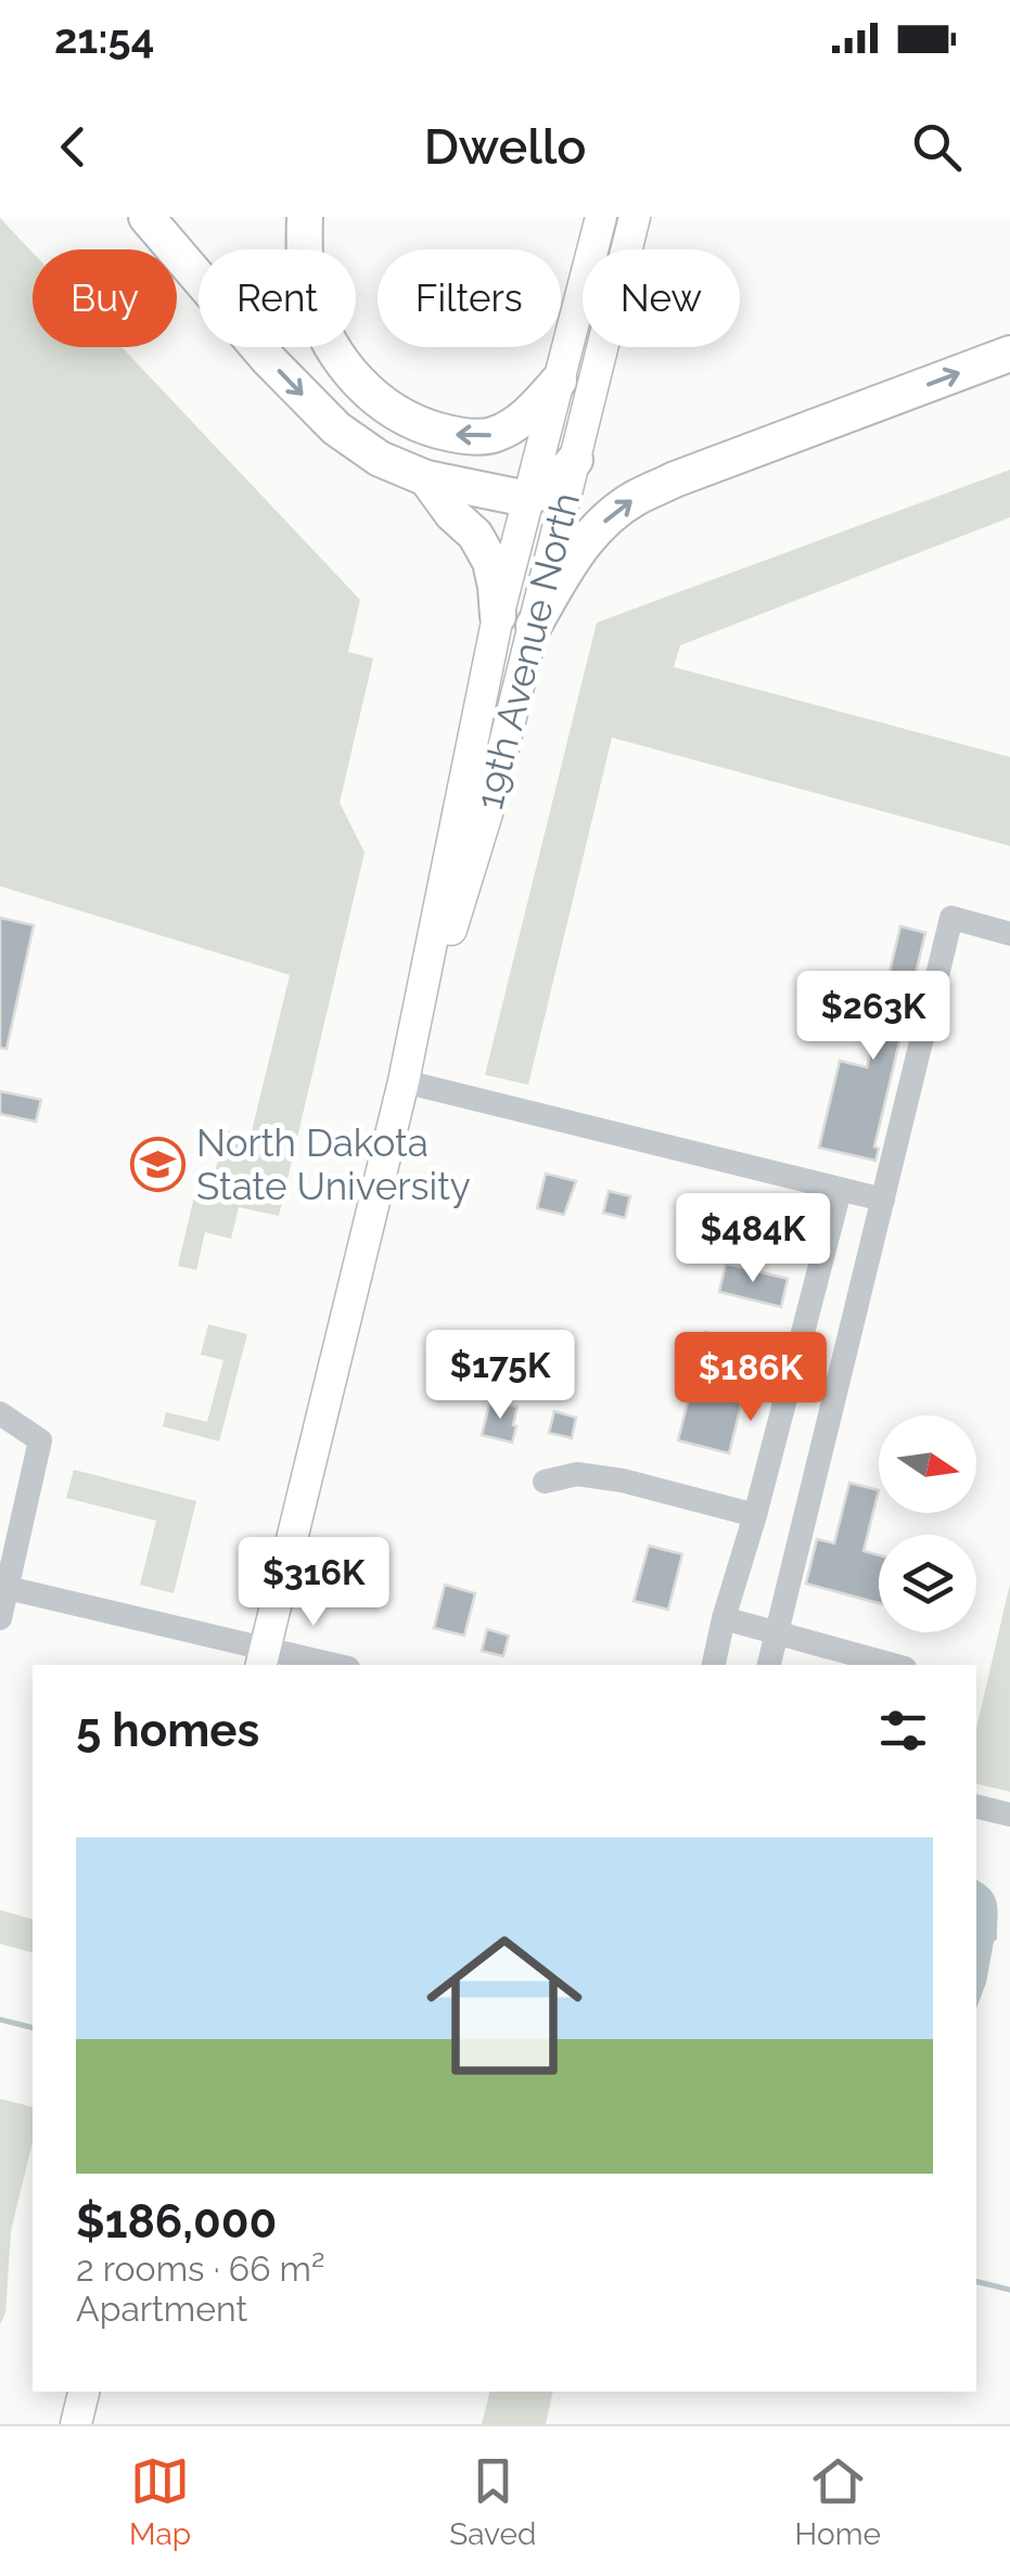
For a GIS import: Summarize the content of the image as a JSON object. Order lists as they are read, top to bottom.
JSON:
{
  "streets": {
    "main road": ["19th Avenue North"]
  },
  "places": {
    "school or university": ["North Dakota State University"]
  },
  "north": "right",
  "page": {
    "status": "21:54",
    "header": "Dwello",
    "chip": [
      "Buy",
      "Rent",
      "Filters",
      "New"
    ],
    "price": [
      "$263K",
      "$484K",
      "$175K",
      "$186K",
      "$316K"
    ],
    "heading": "5 homes",
    "list": [
      {
        "name": "$186,000",
        "note": "2 rooms · 66 m² · Apartment"
      }
    ],
    "tabs": ["Map", "Saved", "Home"]
  }
}
